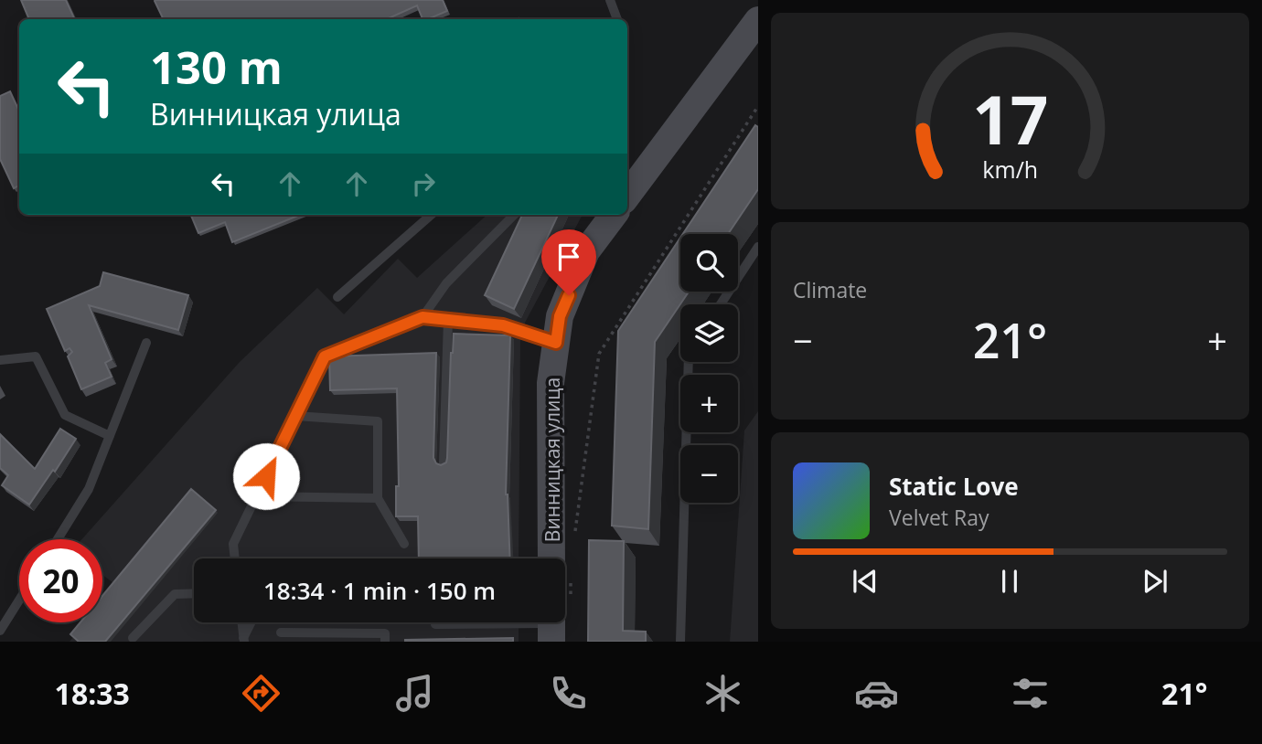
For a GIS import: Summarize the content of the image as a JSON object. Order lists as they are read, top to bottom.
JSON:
{
  "streets": {
    "street": ["Винницкая улица"]
  },
  "page": {
    "turn": ["130 m", "Винницкая улица"],
    "tile": "Climate",
    "map_buttons": ["+", "−"],
    "heat": ["−", "21°", "+"],
    "song": ["Static Love", "Velvet Ray"],
    "limit": "20",
    "trip": "18:34 · 1 min · 150 m",
    "tabs": ["18:33", "21°"],
    "gauge": ["17", "km/h"]
  }
}
